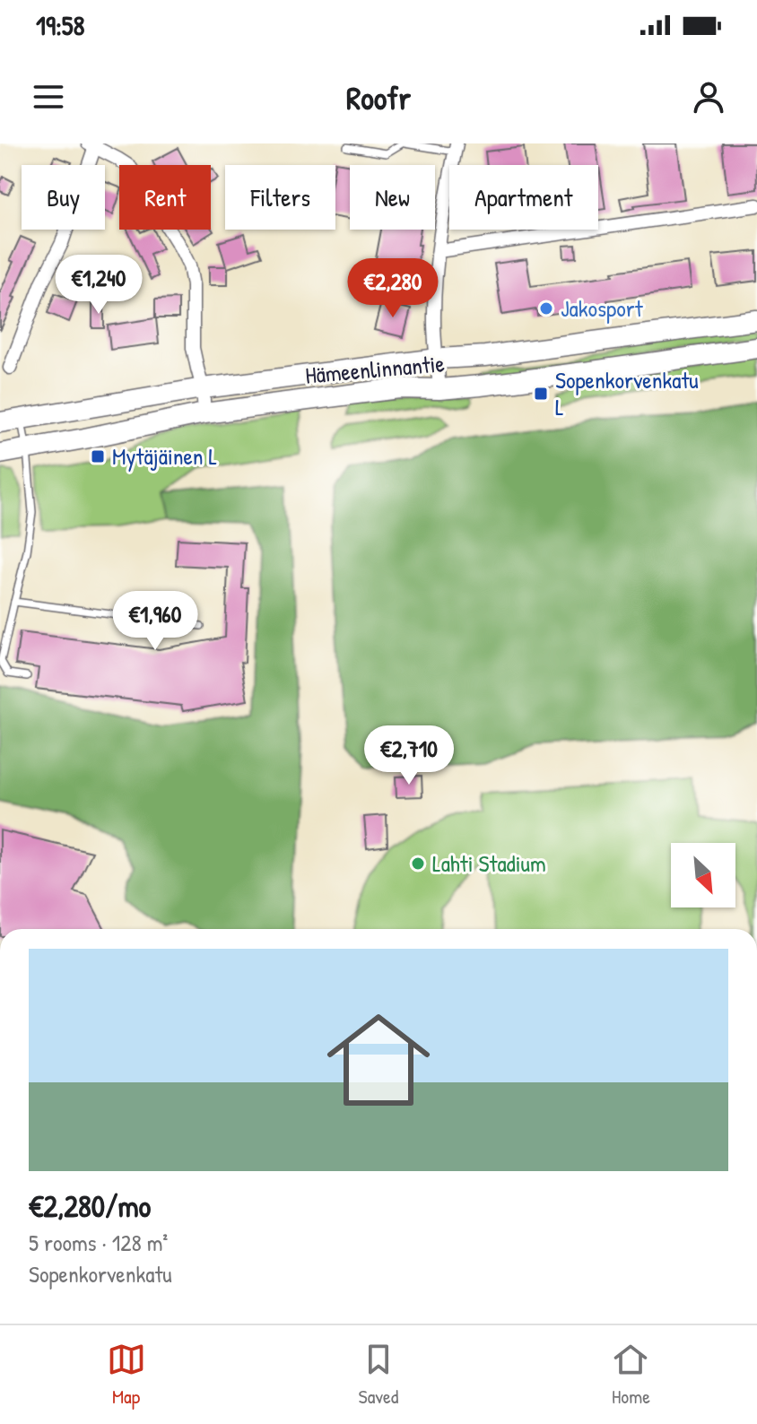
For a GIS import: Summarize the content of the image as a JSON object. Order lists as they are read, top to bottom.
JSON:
{
  "streets": {
    "main road": ["Hämeenlinnantie"]
  },
  "places": {
    "other": ["Jakosport", "Lahti Stadium"],
    "transit": ["Sopenkorvenkatu L", "Mytäjäinen L"]
  },
  "north": "bottom right",
  "page": {
    "status": "19:58",
    "header": "Roofr",
    "chip": [
      "Buy",
      "Rent",
      "Filters",
      "New",
      "Apartment"
    ],
    "price": [
      "€1,240",
      "€2,280",
      "€1,960",
      "€2,710"
    ],
    "list": [
      {
        "name": "€2,280/mo",
        "note": "5 rooms · 128 m² · Sopenkorvenkatu"
      }
    ],
    "tabs": ["Map", "Saved", "Home"]
  }
}
